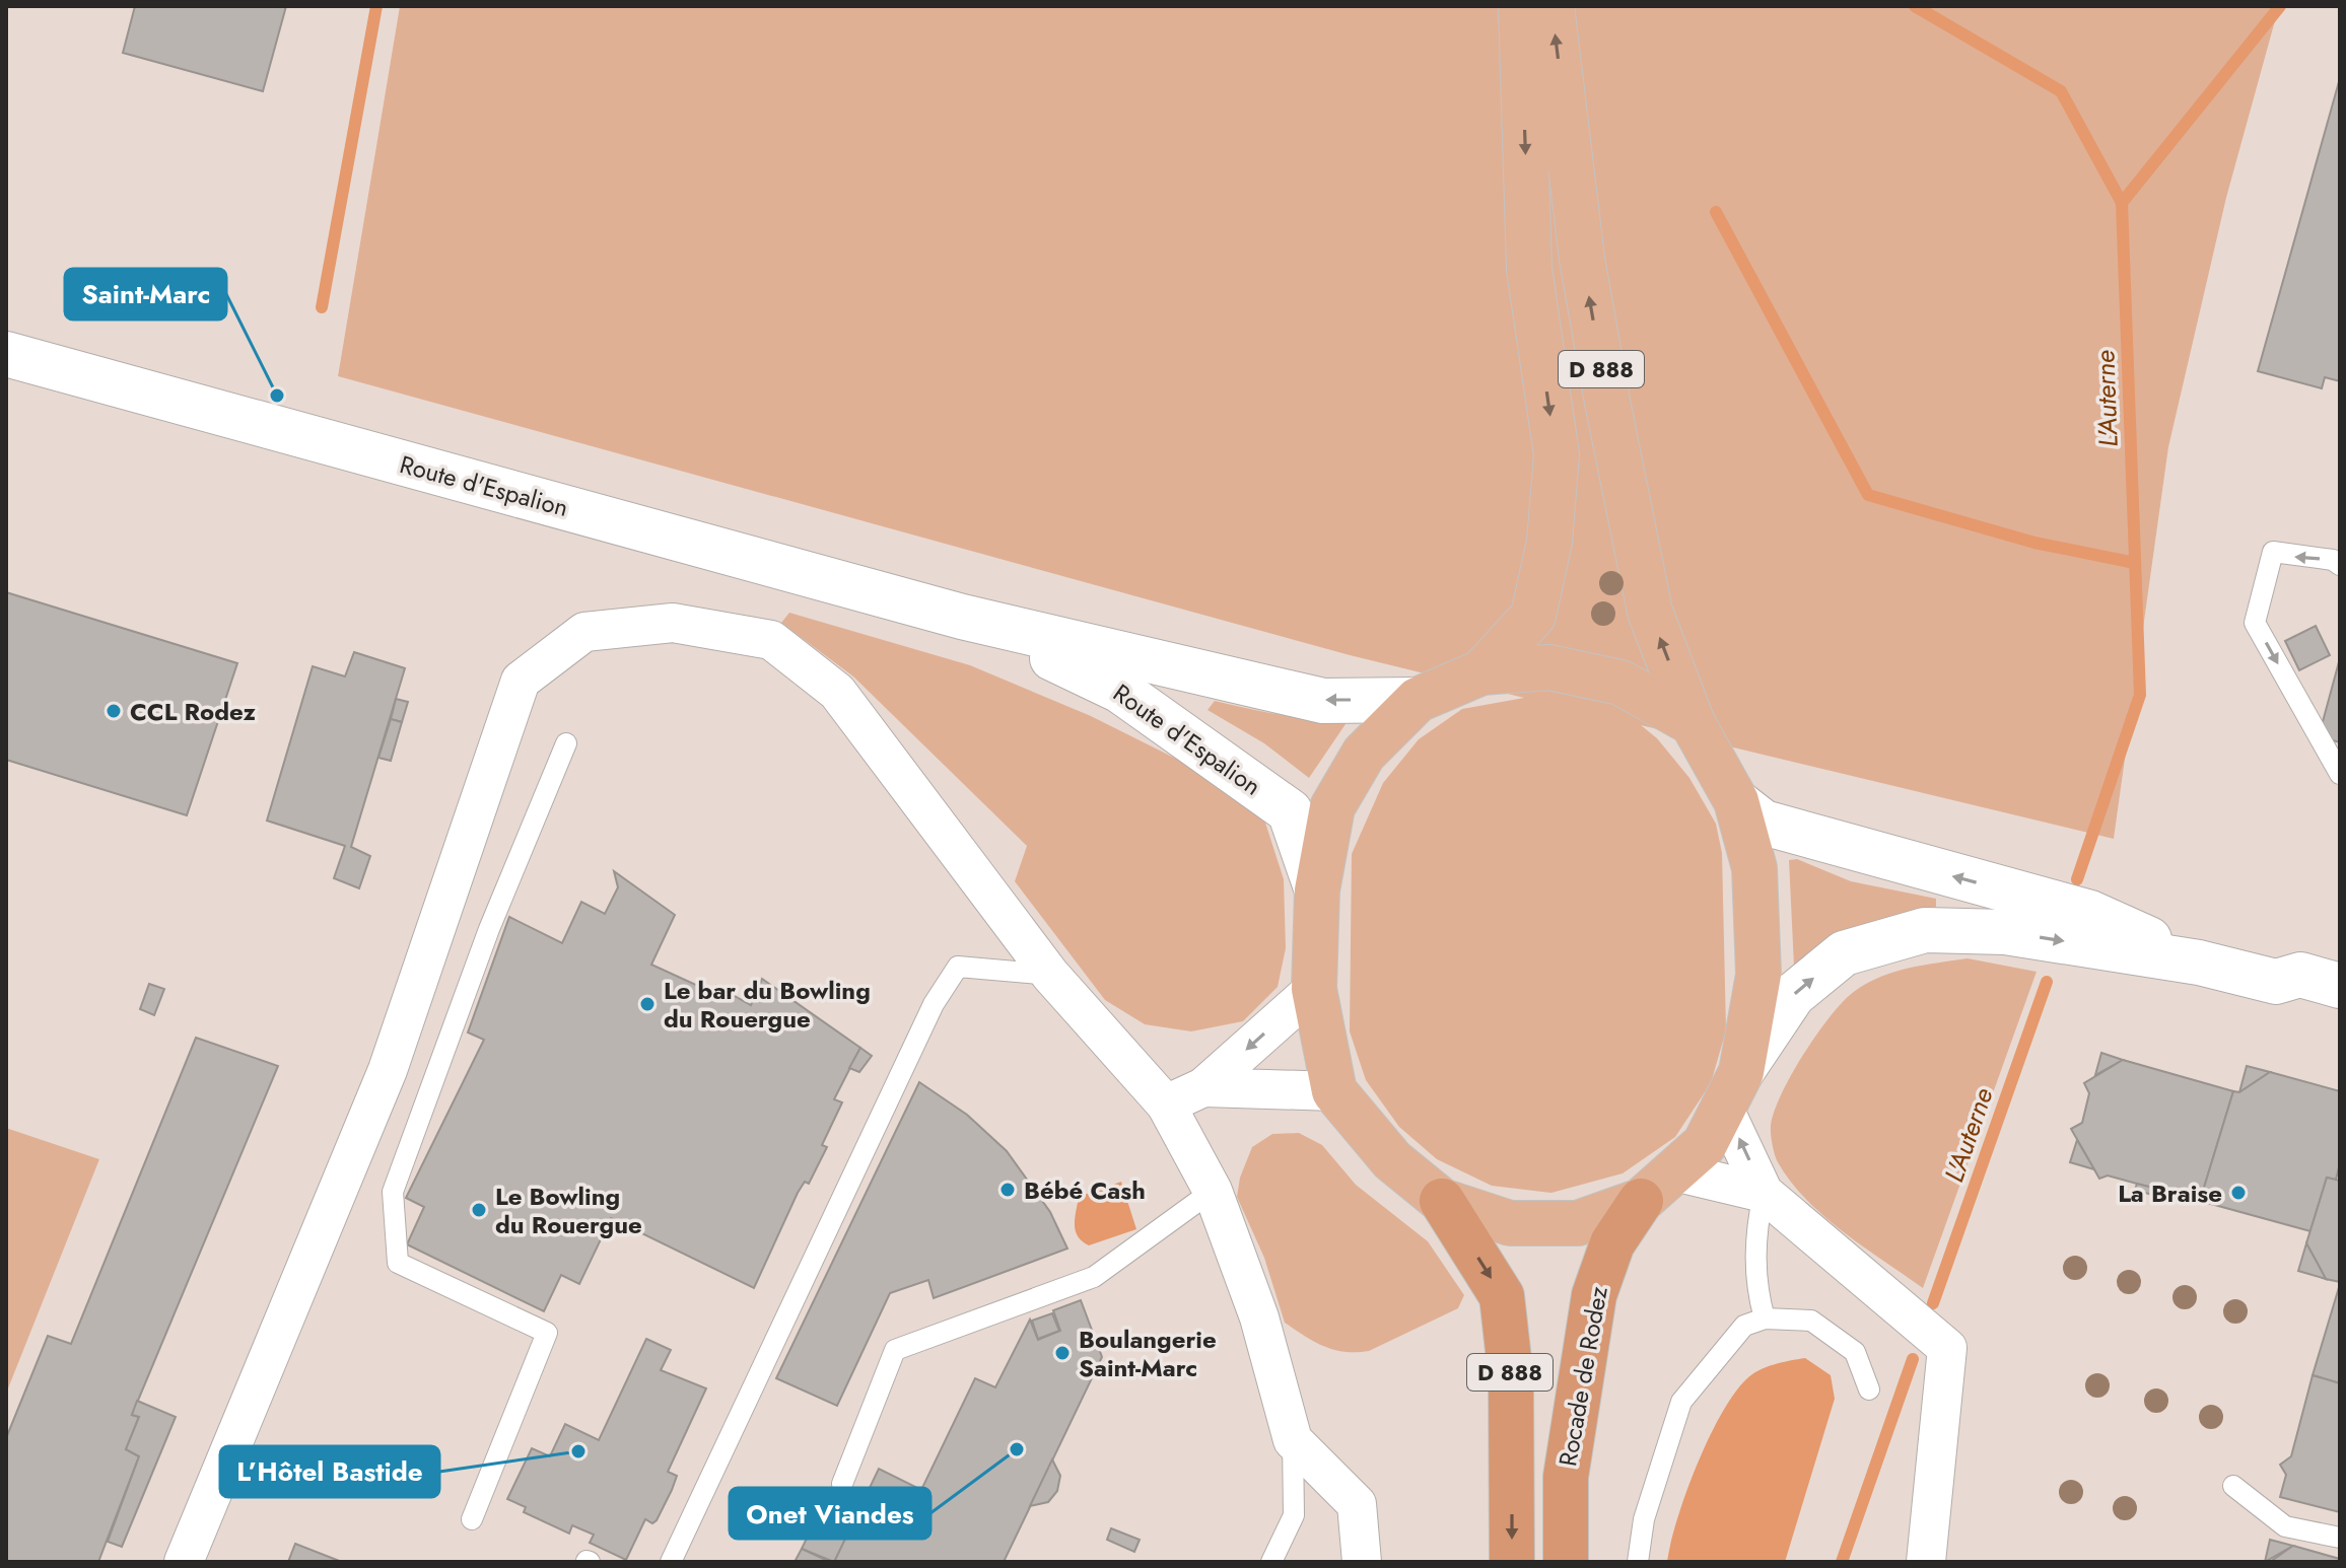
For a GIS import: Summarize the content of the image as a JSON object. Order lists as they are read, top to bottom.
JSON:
{
  "streets": {
    "highway": ["D 888", "Rocade de Rodez"],
    "main road": ["Route d'Espalion"]
  },
  "water": ["L'Auterne"],
  "places": [
    "Saint-Marc",
    "CCL Rodez",
    "Le bar du Bowling du Rouergue",
    "Bébé Cash",
    "La Braise",
    "Le Bowling du Rouergue",
    "Boulangerie Saint-Marc",
    "Onet Viandes",
    "L’Hôtel Bastide"
  ]
}
